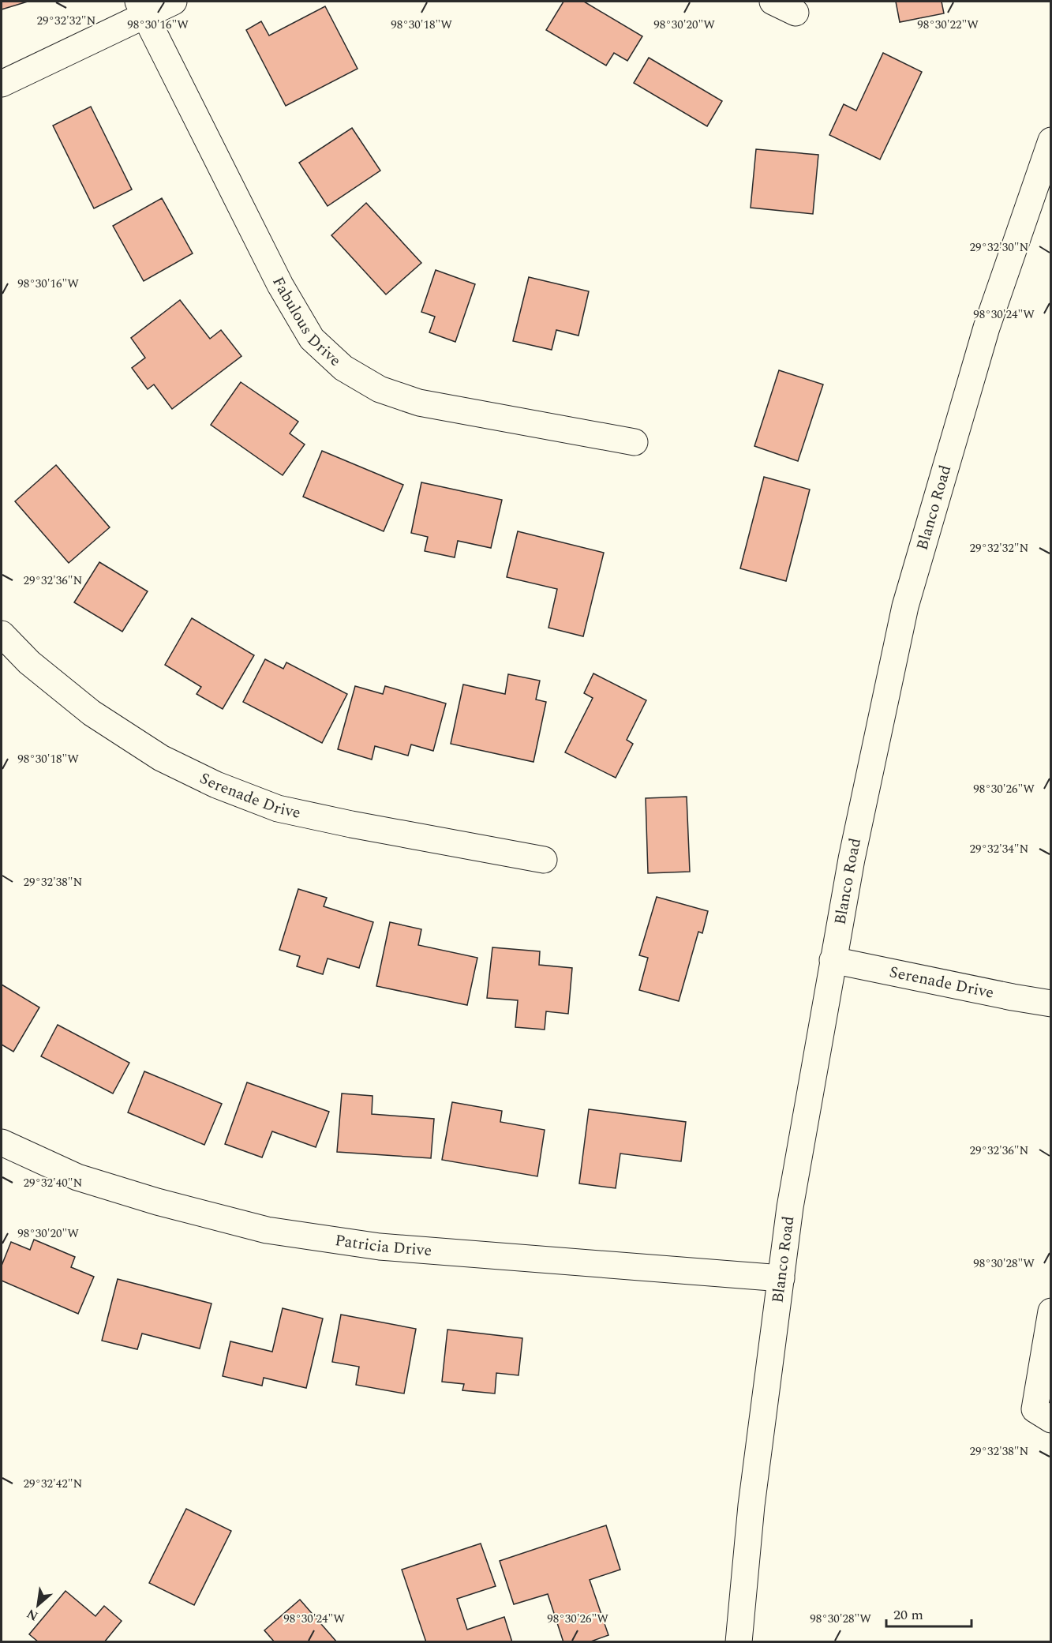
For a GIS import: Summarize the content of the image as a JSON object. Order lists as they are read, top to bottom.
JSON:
{
  "streets": {
    "street": [
      "Fabulous Drive",
      "Blanco Road",
      "Serenade Drive",
      "Patricia Drive"
    ]
  },
  "crossings": [
    ["Blanco Road", "Serenade Drive"],
    ["Blanco Road", "Patricia Drive"]
  ],
  "scale_bar": "20 m",
  "north": "bottom left",
  "coordinates": [
    "29°32'32\"N",
    "98°30'16\"W",
    "98°30'18\"W",
    "98°30'20\"W",
    "98°30'22\"W",
    "29°32'30\"N",
    "98°30'24\"W",
    "29°32'36\"N",
    "98°30'26\"W",
    "29°32'34\"N",
    "29°32'38\"N",
    "29°32'40\"N",
    "98°30'28\"W",
    "29°32'42\"N"
  ]
}
